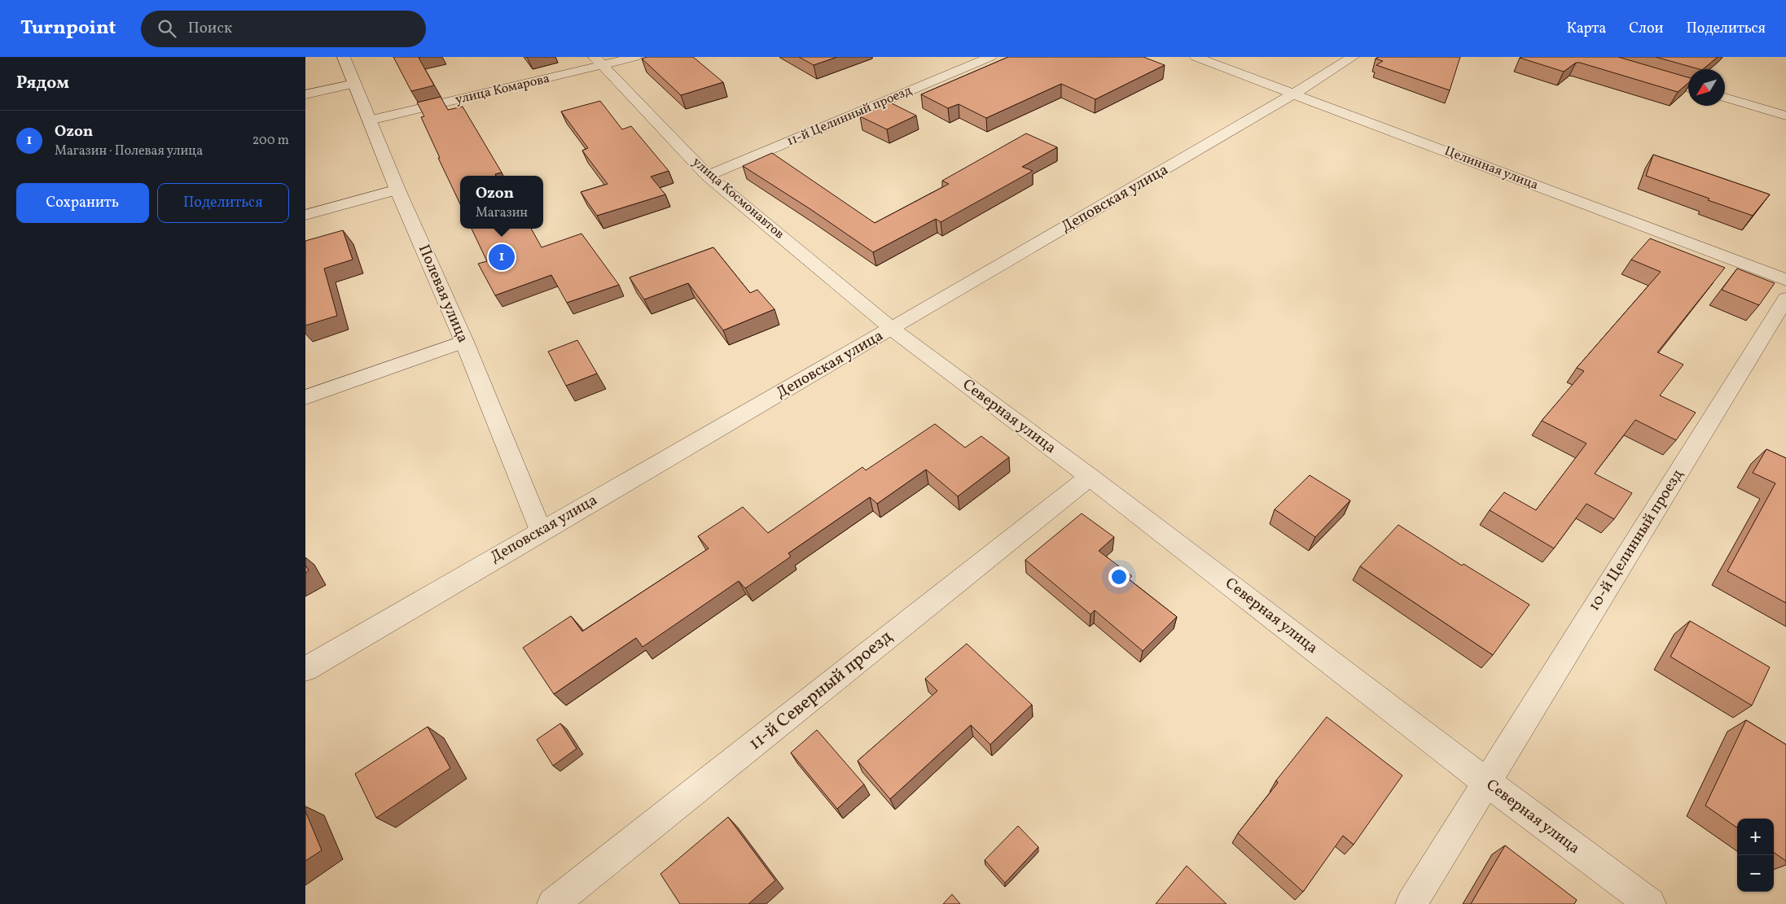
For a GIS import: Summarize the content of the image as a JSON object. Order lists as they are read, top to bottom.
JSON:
{
  "streets": {
    "street": [
      "улица Комарова",
      "11-й Целинный проезд",
      "Целинная улица",
      "улица Космонавтов",
      "Деповская улица",
      "Полевая улица",
      "Северная улица",
      "10-й Целинный проезд",
      "11-й Северный проезд"
    ]
  },
  "crossings": [
    ["улица Комарова", "улица Космонавтов"],
    ["улица Комарова", "Полевая улица"],
    ["11-й Целинный проезд", "улица Космонавтов"],
    ["Целинная улица", "Деповская улица"],
    ["улица Космонавтов", "Деповская улица"],
    ["улица Космонавтов", "Северная улица"],
    ["Деповская улица", "Полевая улица"],
    ["Деповская улица", "Северная улица"],
    ["Северная улица", "10-й Целинный проезд"],
    ["Северная улица", "11-й Северный проезд"]
  ],
  "north": "bottom left",
  "page": {
    "header": "Turnpoint",
    "search": "Поиск",
    "nav": ["Карта", "Слои", "Поделиться"],
    "heading": "Рядом",
    "list": [
      {
        "mark": "1",
        "name": "Ozon",
        "note": "Магазин · Полевая улица",
        "value": "200 m"
      }
    ],
    "buttons": ["Сохранить", "Поделиться"],
    "popup": ["Ozon", "Магазин"],
    "pins": "1",
    "map_buttons": ["+", "−"]
  }
}
